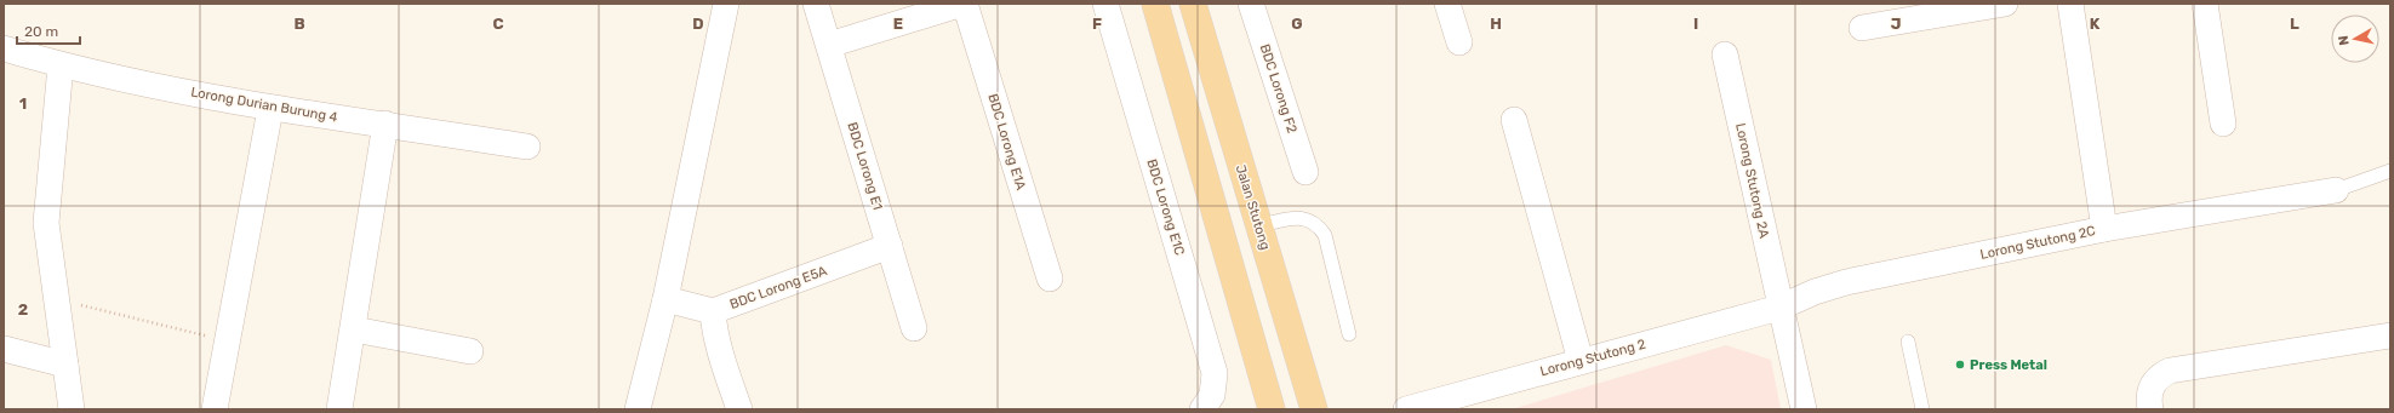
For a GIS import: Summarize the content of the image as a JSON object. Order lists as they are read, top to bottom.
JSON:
{
  "streets": {
    "main road": ["Jalan Stutong"],
    "street": [
      "BDC Lorong F2",
      "Lorong Durian Burung 4",
      "BDC Lorong E1A",
      "BDC Lorong E1",
      "Lorong Stutong 2A",
      "BDC Lorong E1C",
      "Lorong Stutong 2C",
      "BDC Lorong E5A",
      "Lorong Stutong 2"
    ]
  },
  "crossings": [
    ["BDC Lorong E1", "BDC Lorong E5A"],
    ["Lorong Stutong 2A", "Lorong Stutong 2C"],
    ["Lorong Stutong 2A", "Lorong Stutong 2"],
    ["Lorong Stutong 2C", "Lorong Stutong 2"]
  ],
  "places": ["Press Metal"],
  "scale_bar": "20 m",
  "north": "left",
  "grid": {
    "columns": [
      "B",
      "C",
      "D",
      "E",
      "F",
      "G",
      "H",
      "I",
      "J",
      "K",
      "L"
    ],
    "rows": ["1", "2"]
  }
}
